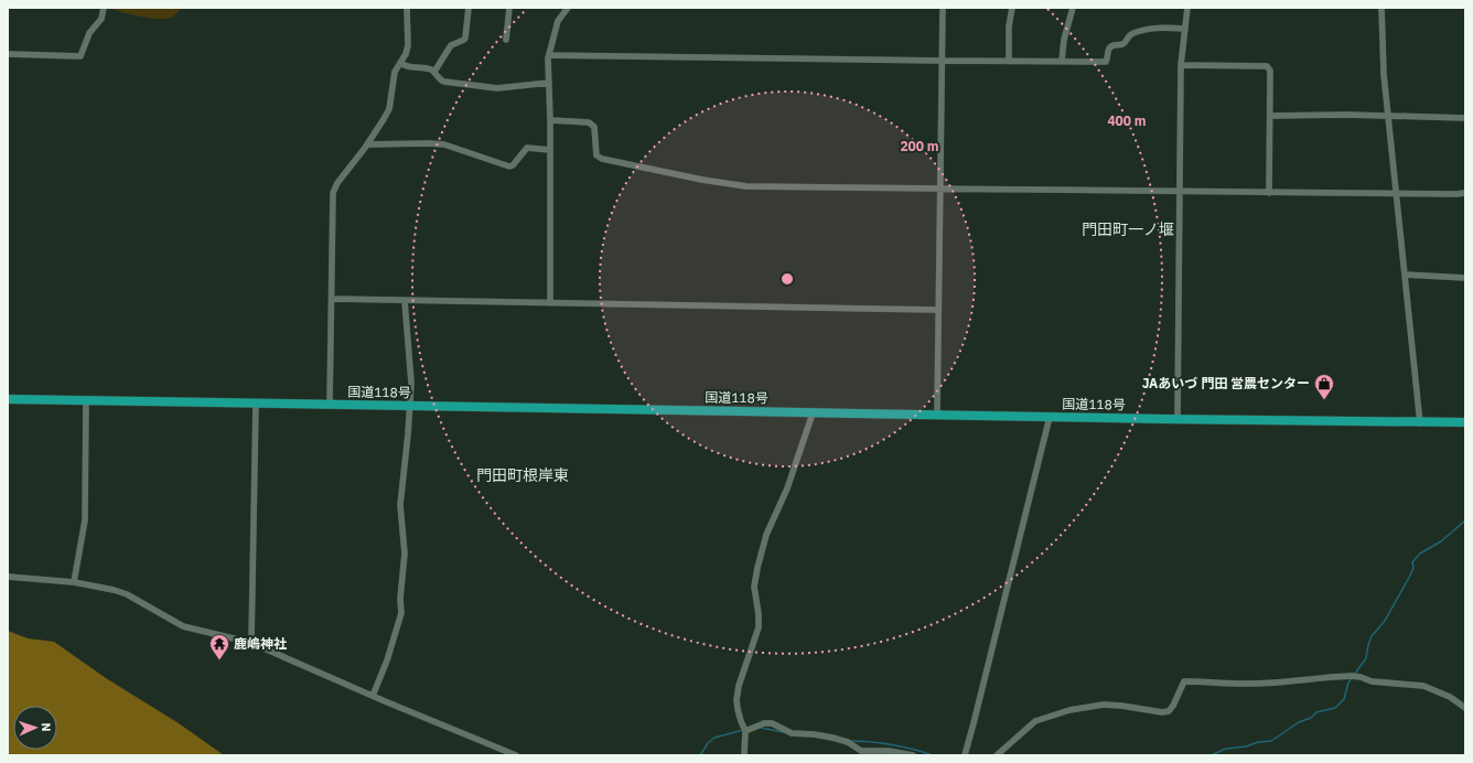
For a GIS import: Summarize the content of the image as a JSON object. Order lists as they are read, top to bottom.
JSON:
{
  "streets": {
    "highway": ["国道118号"]
  },
  "districts": ["門田町一ノ堰", "門田町根岸東"],
  "places": {
    "shop": ["JAあいづ 門田 営農センター"],
    "temple": ["鹿嶋神社"]
  },
  "north": "right",
  "rings": ["400 m", "200 m"]
}
